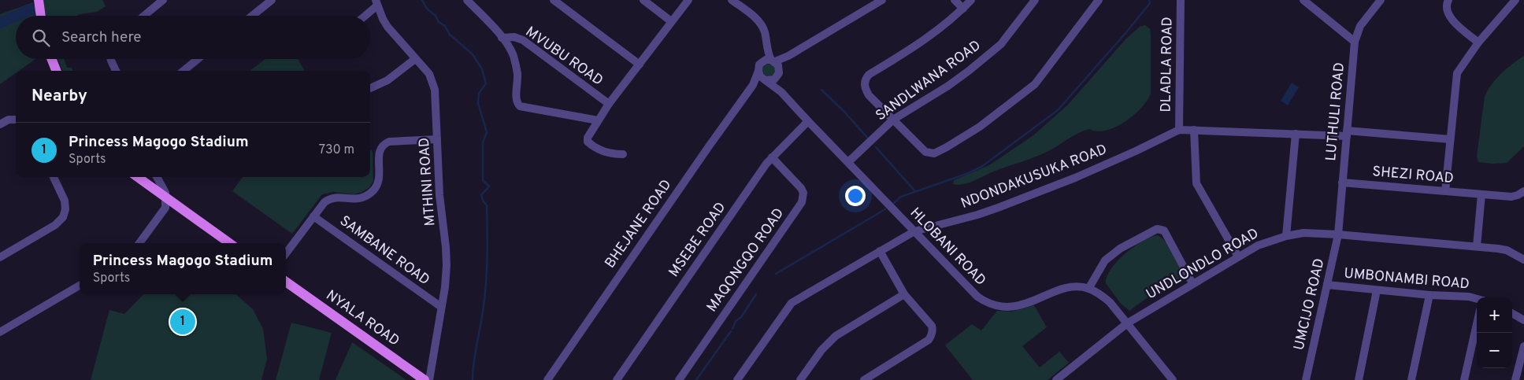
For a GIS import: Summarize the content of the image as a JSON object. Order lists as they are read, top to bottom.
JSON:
{
  "streets": {
    "main road": ["NYALA ROAD"],
    "street": [
      "MVUBU ROAD",
      "DLADLA ROAD",
      "SANDLWANA ROAD",
      "LUTHULI ROAD",
      "SHEZI ROAD",
      "NDONDAKUSUKA ROAD",
      "MTHINI ROAD",
      "BHEJANE ROAD",
      "MSEBE ROAD",
      "HLOBANI ROAD",
      "SAMBANE ROAD",
      "MAQONGQO ROAD",
      "UNDLONDLO ROAD",
      "UMBONAMBI ROAD",
      "UMCIJO ROAD"
    ]
  },
  "crossings": [
    ["DLADLA ROAD", "NDONDAKUSUKA ROAD"],
    ["SANDLWANA ROAD", "HLOBANI ROAD"],
    ["LUTHULI ROAD", "SHEZI ROAD"],
    ["LUTHULI ROAD", "NDONDAKUSUKA ROAD"],
    ["LUTHULI ROAD", "UNDLONDLO ROAD"],
    ["LUTHULI ROAD", "UMCIJO ROAD"],
    ["NDONDAKUSUKA ROAD", "HLOBANI ROAD"],
    ["MTHINI ROAD", "SAMBANE ROAD"],
    ["BHEJANE ROAD", "HLOBANI ROAD"],
    ["MSEBE ROAD", "HLOBANI ROAD"],
    ["MSEBE ROAD", "MAQONGQO ROAD"],
    ["HLOBANI ROAD", "UNDLONDLO ROAD"],
    ["UNDLONDLO ROAD", "UMCIJO ROAD"],
    ["UMBONAMBI ROAD", "UMCIJO ROAD"]
  ],
  "page": {
    "search": "Search here",
    "heading": "Nearby",
    "list": [
      {
        "mark": "1",
        "name": "Princess Magogo Stadium",
        "note": "Sports",
        "value": "730 m"
      }
    ],
    "popup": ["Princess Magogo Stadium", "Sports"],
    "map_buttons": ["+", "−"],
    "pins": "1"
  }
}
